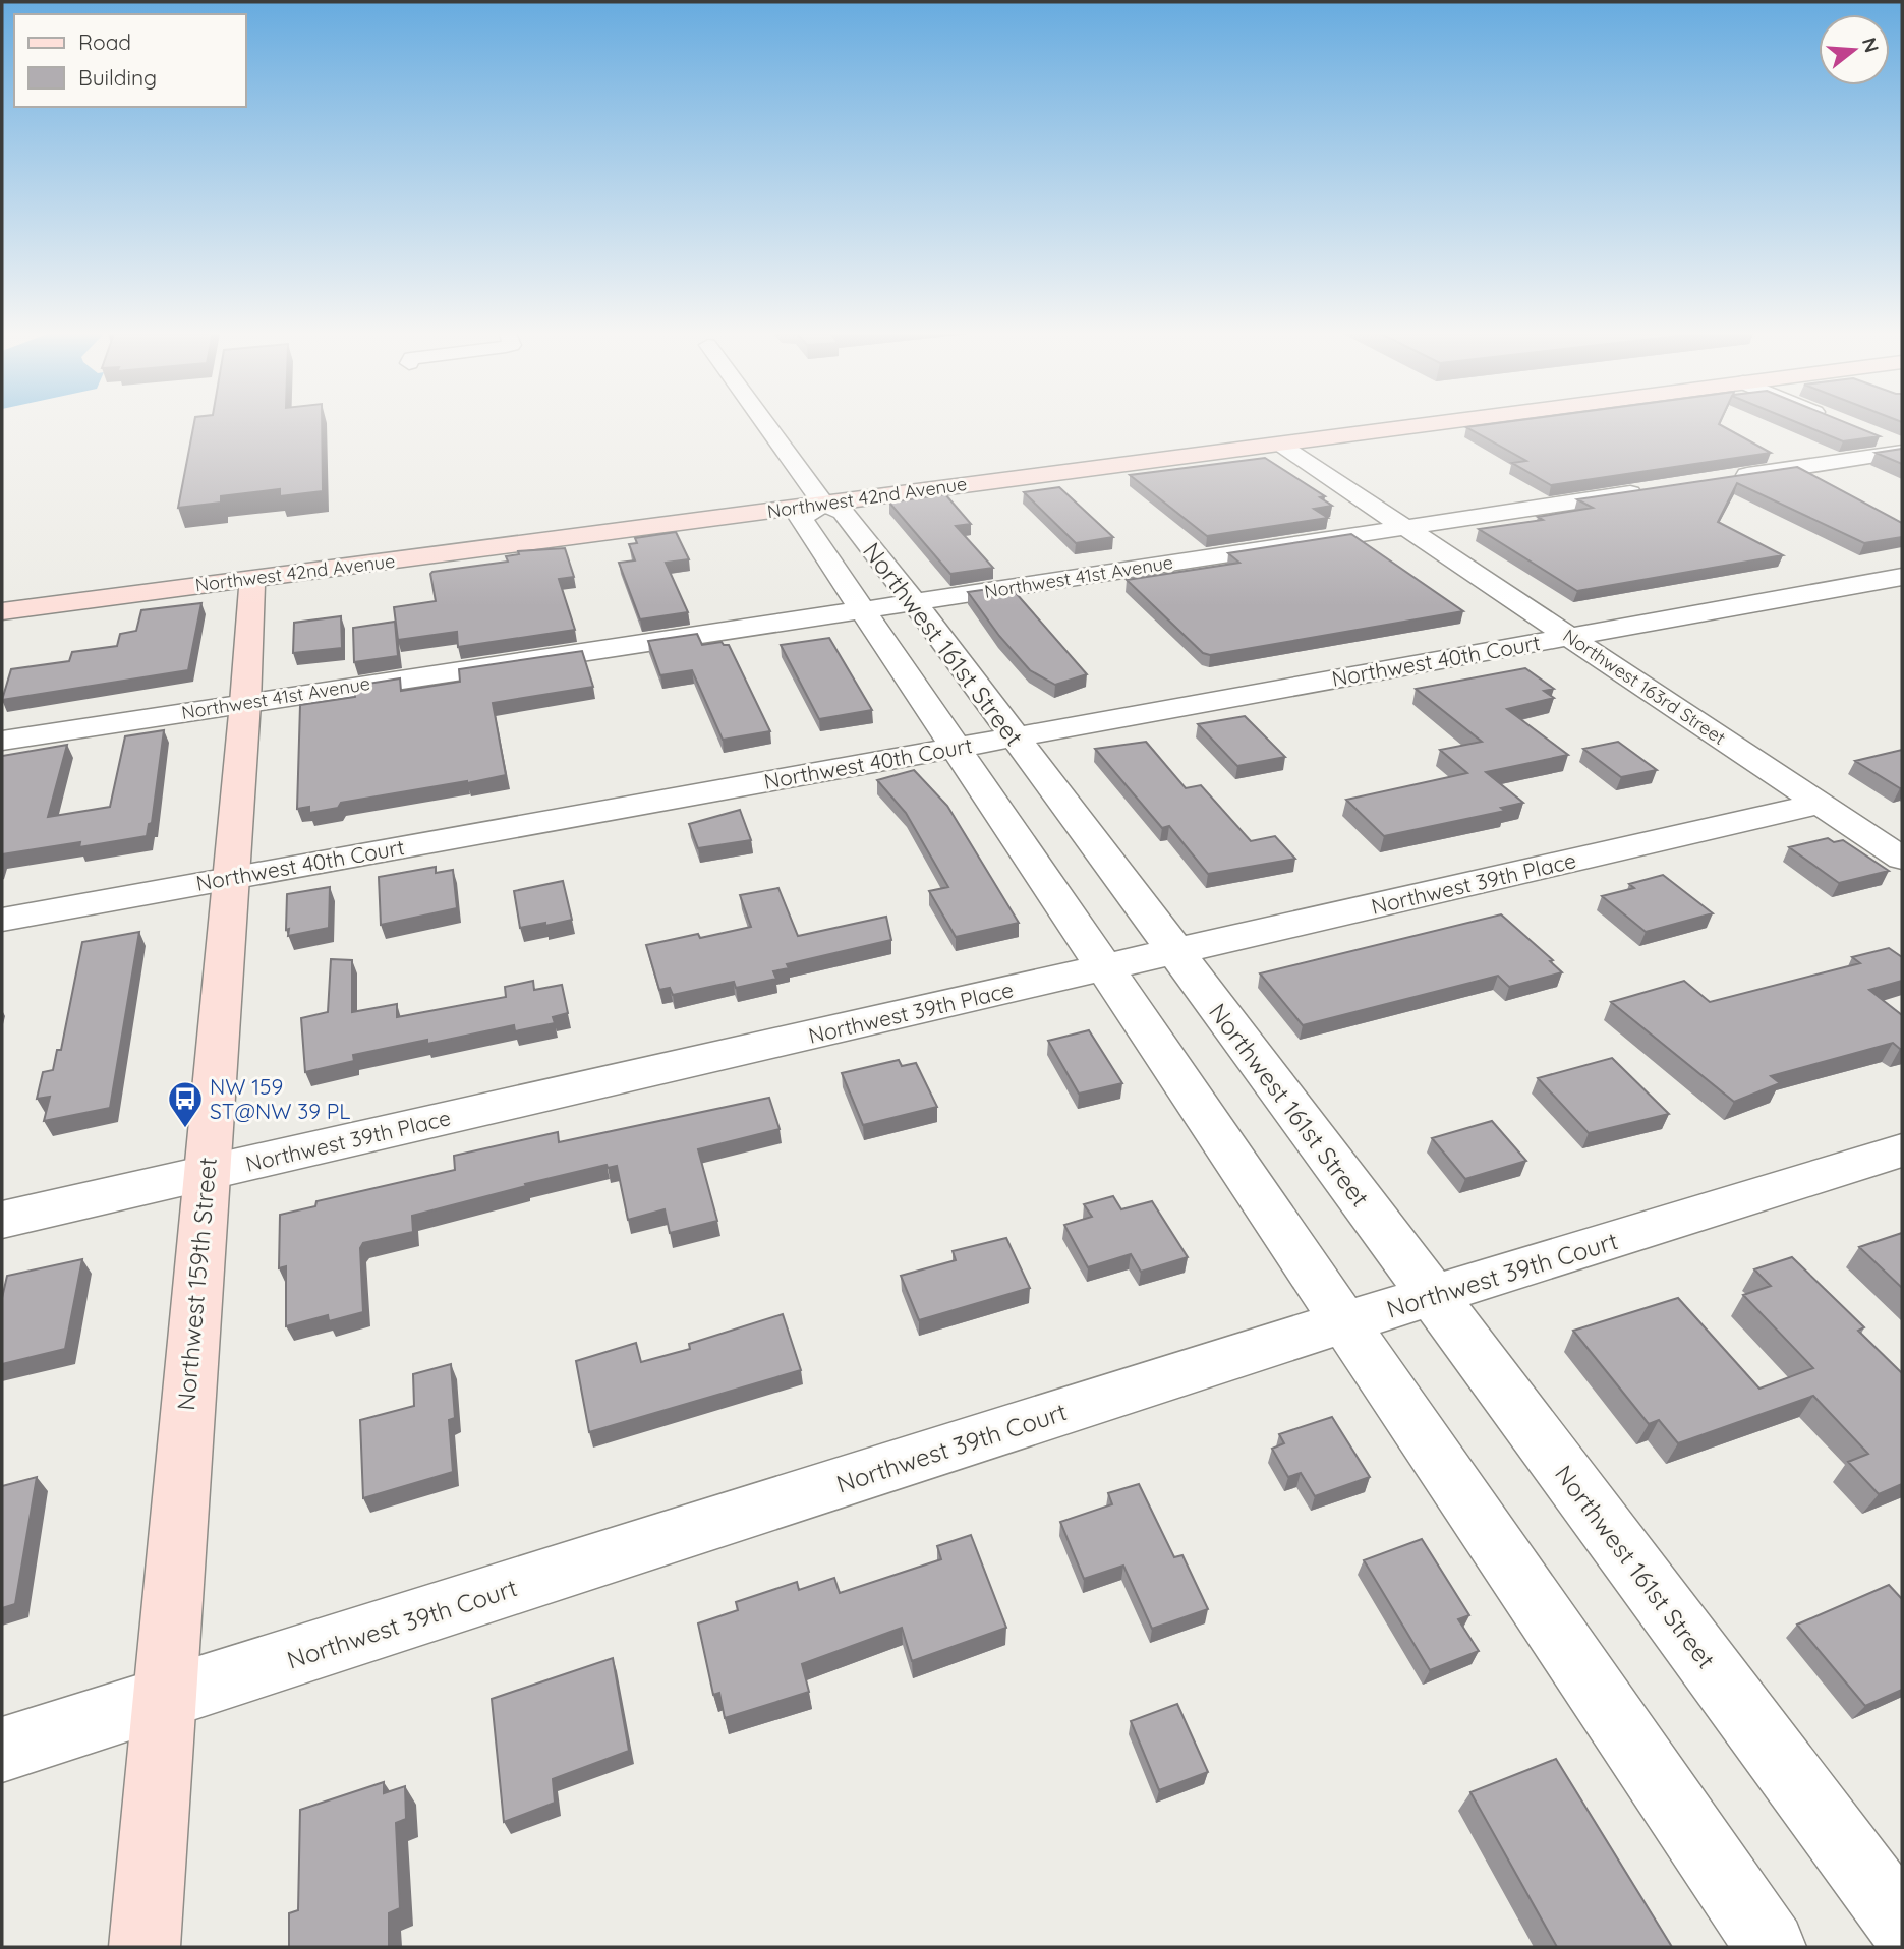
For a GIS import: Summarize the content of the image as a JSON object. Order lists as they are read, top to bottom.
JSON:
{
  "streets": {
    "street": [
      "Northwest 42nd Avenue",
      "Northwest 41st Avenue",
      "Northwest 161st Street",
      "Northwest 40th Court",
      "Northwest 163rd Street",
      "Northwest 39th Place",
      "Northwest 39th Court",
      "Northwest 159th Street"
    ]
  },
  "crossings": [
    ["Northwest 42nd Avenue", "Northwest 161st Street"],
    ["Northwest 42nd Avenue", "Northwest 163rd Street"],
    ["Northwest 42nd Avenue", "Northwest 159th Street"],
    ["Northwest 41st Avenue", "Northwest 161st Street"],
    ["Northwest 41st Avenue", "Northwest 163rd Street"],
    ["Northwest 41st Avenue", "Northwest 159th Street"],
    ["Northwest 161st Street", "Northwest 40th Court"],
    ["Northwest 161st Street", "Northwest 39th Place"],
    ["Northwest 161st Street", "Northwest 39th Court"],
    ["Northwest 40th Court", "Northwest 163rd Street"],
    ["Northwest 40th Court", "Northwest 159th Street"],
    ["Northwest 163rd Street", "Northwest 39th Place"],
    ["Northwest 39th Place", "Northwest 159th Street"],
    ["Northwest 39th Court", "Northwest 159th Street"]
  ],
  "places": {
    "bus stop": ["NW 159 ST@NW 39 PL"]
  },
  "legend": ["Road", "Building"],
  "north": "right"
}
